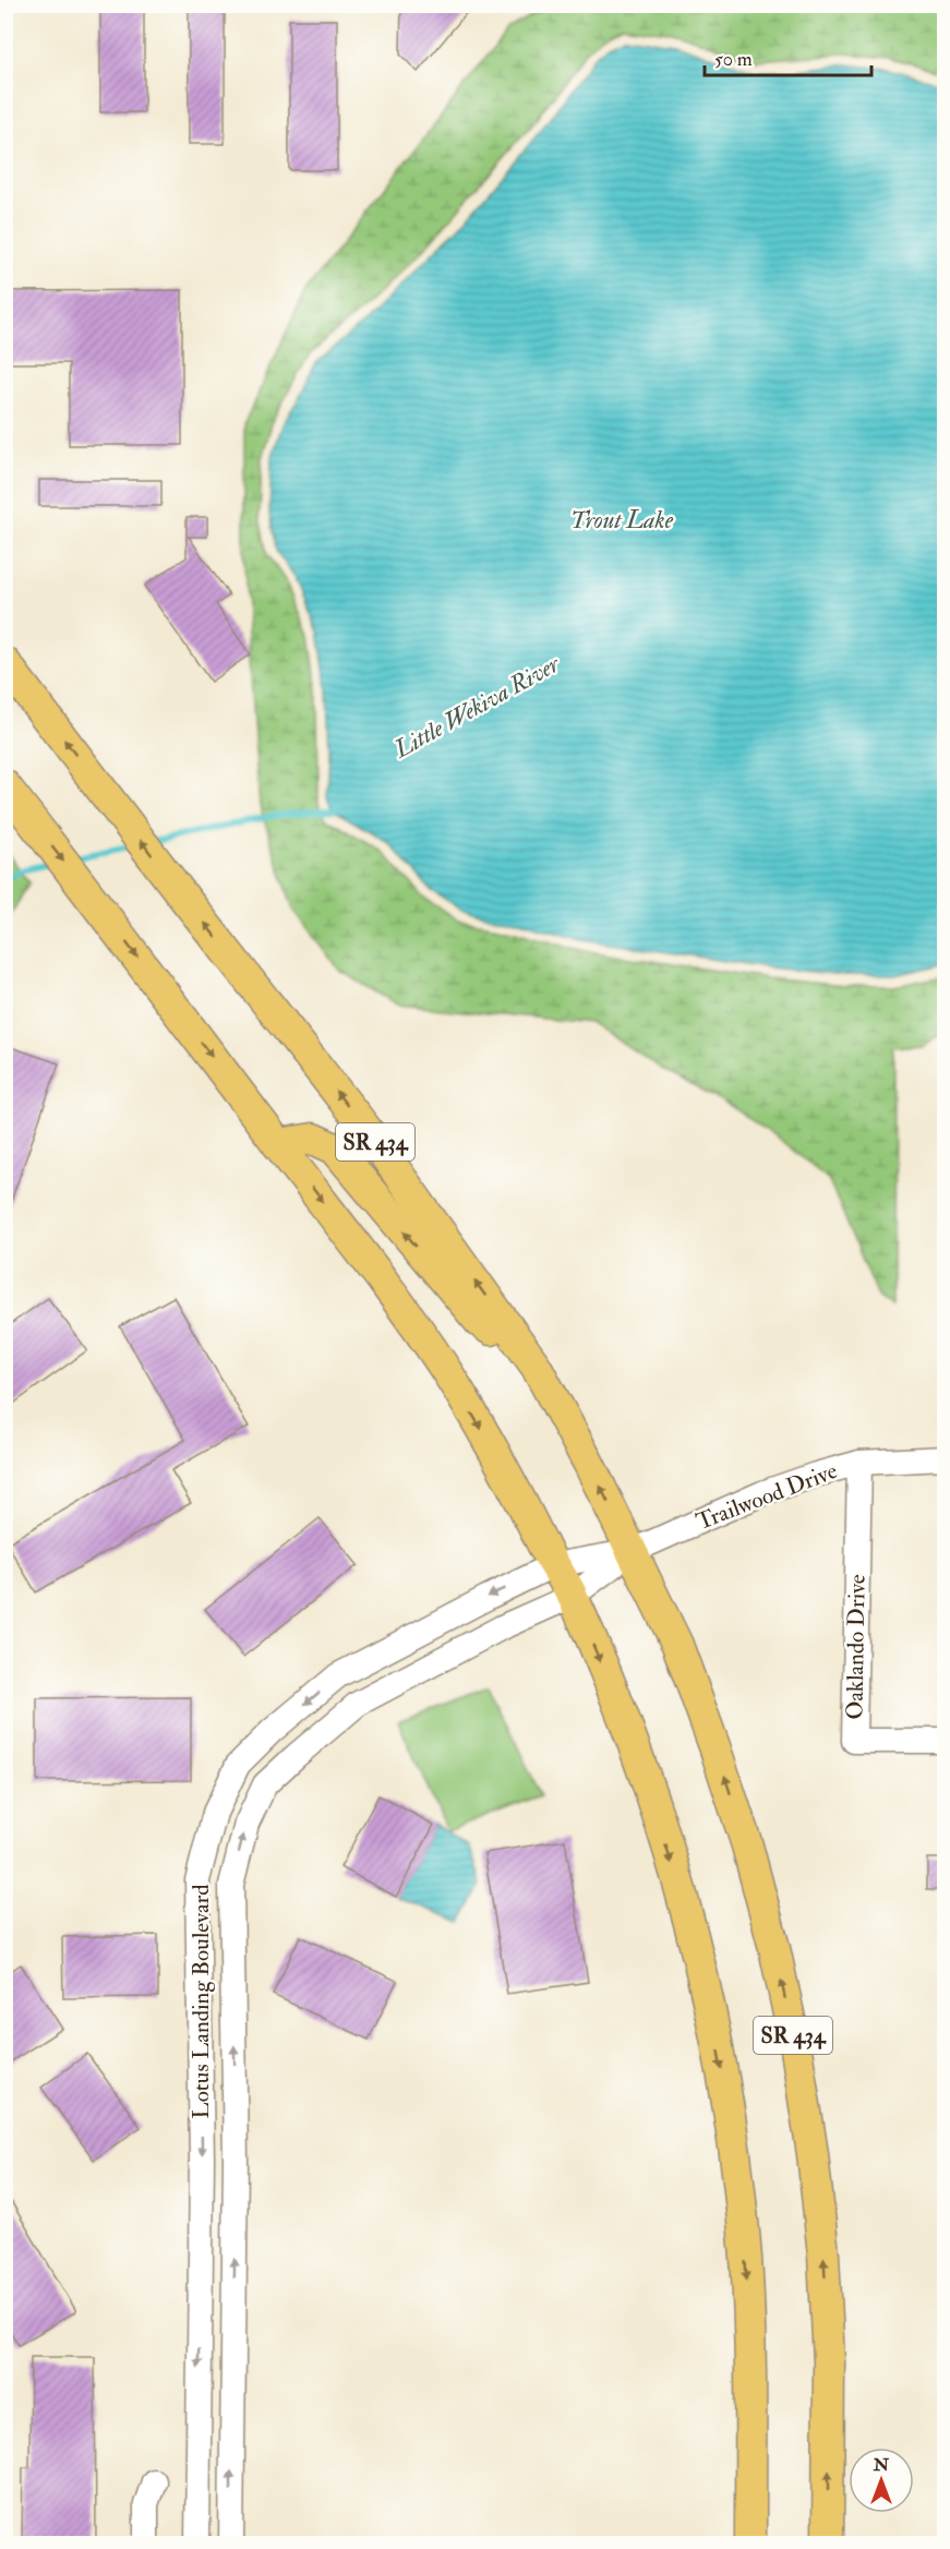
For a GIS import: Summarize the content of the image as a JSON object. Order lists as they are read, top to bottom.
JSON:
{
  "streets": {
    "main road": ["SR 434"],
    "street": ["Trailwood Drive", "Oaklando Drive", "Lotus Landing Boulevard"]
  },
  "crossings": [
    ["SR 434", "Trailwood Drive"],
    ["Trailwood Drive", "Oaklando Drive"],
    ["Trailwood Drive", "Lotus Landing Boulevard"]
  ],
  "water": ["Trout Lake", "Little Wekiva River"],
  "scale_bar": "50 m",
  "north": "top"
}
